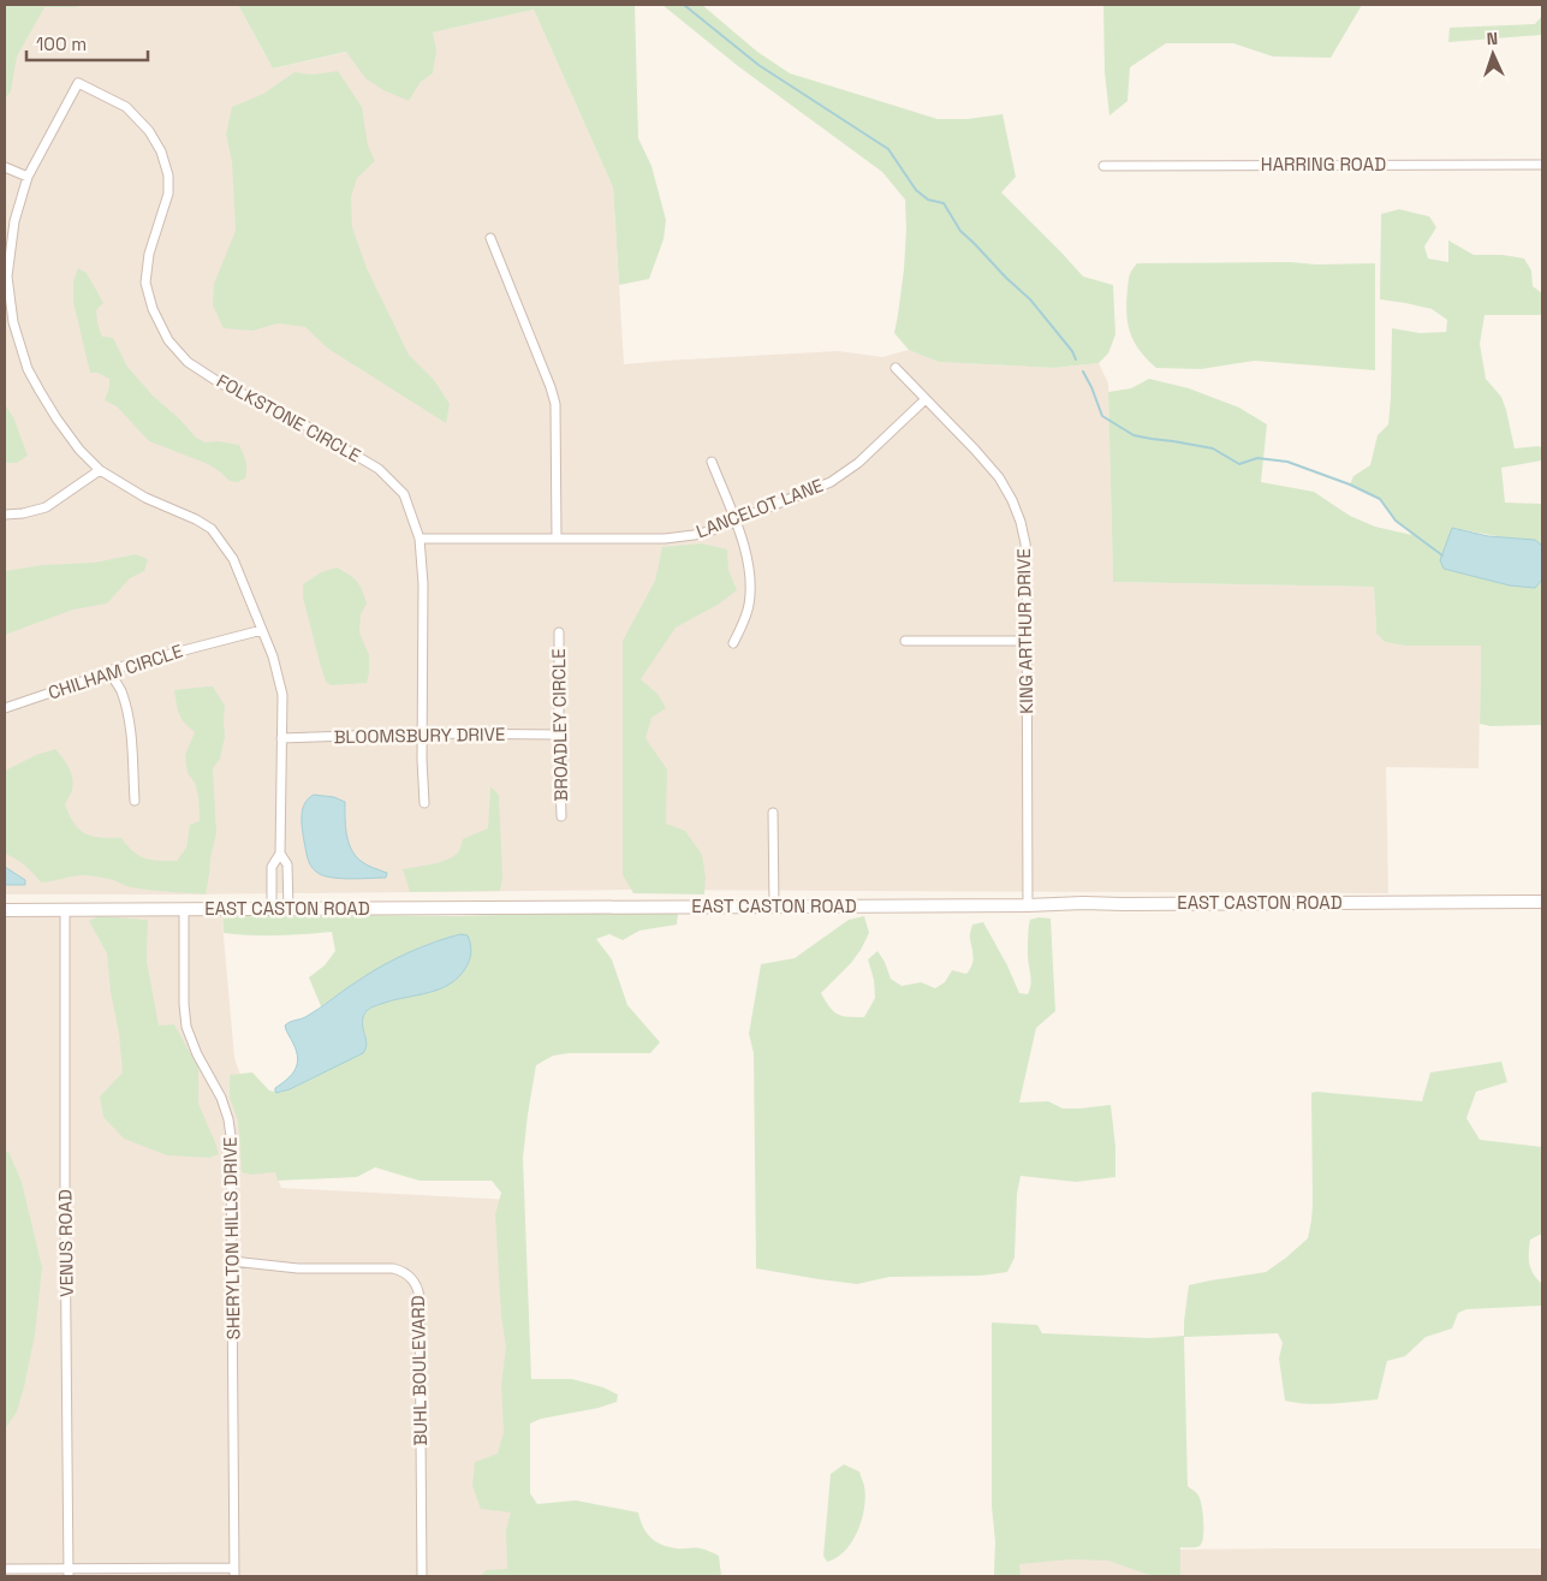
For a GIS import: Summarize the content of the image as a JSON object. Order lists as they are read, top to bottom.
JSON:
{
  "streets": {
    "street": [
      "HARRING ROAD",
      "FOLKSTONE CIRCLE",
      "LANCELOT LANE",
      "KING ARTHUR DRIVE",
      "CHILHAM CIRCLE",
      "BROADLEY CIRCLE",
      "BLOOMSBURY DRIVE",
      "EAST CASTON ROAD",
      "SHERYLTON HILLS DRIVE",
      "VENUS ROAD",
      "BUHL BOULEVARD"
    ]
  },
  "crossings": [
    ["FOLKSTONE CIRCLE", "LANCELOT LANE"],
    ["FOLKSTONE CIRCLE", "BLOOMSBURY DRIVE"],
    ["LANCELOT LANE", "KING ARTHUR DRIVE"],
    ["KING ARTHUR DRIVE", "EAST CASTON ROAD"],
    ["BROADLEY CIRCLE", "BLOOMSBURY DRIVE"],
    ["EAST CASTON ROAD", "SHERYLTON HILLS DRIVE"],
    ["EAST CASTON ROAD", "VENUS ROAD"],
    ["SHERYLTON HILLS DRIVE", "BUHL BOULEVARD"]
  ],
  "scale_bar": "100 m",
  "north": "top"
}
